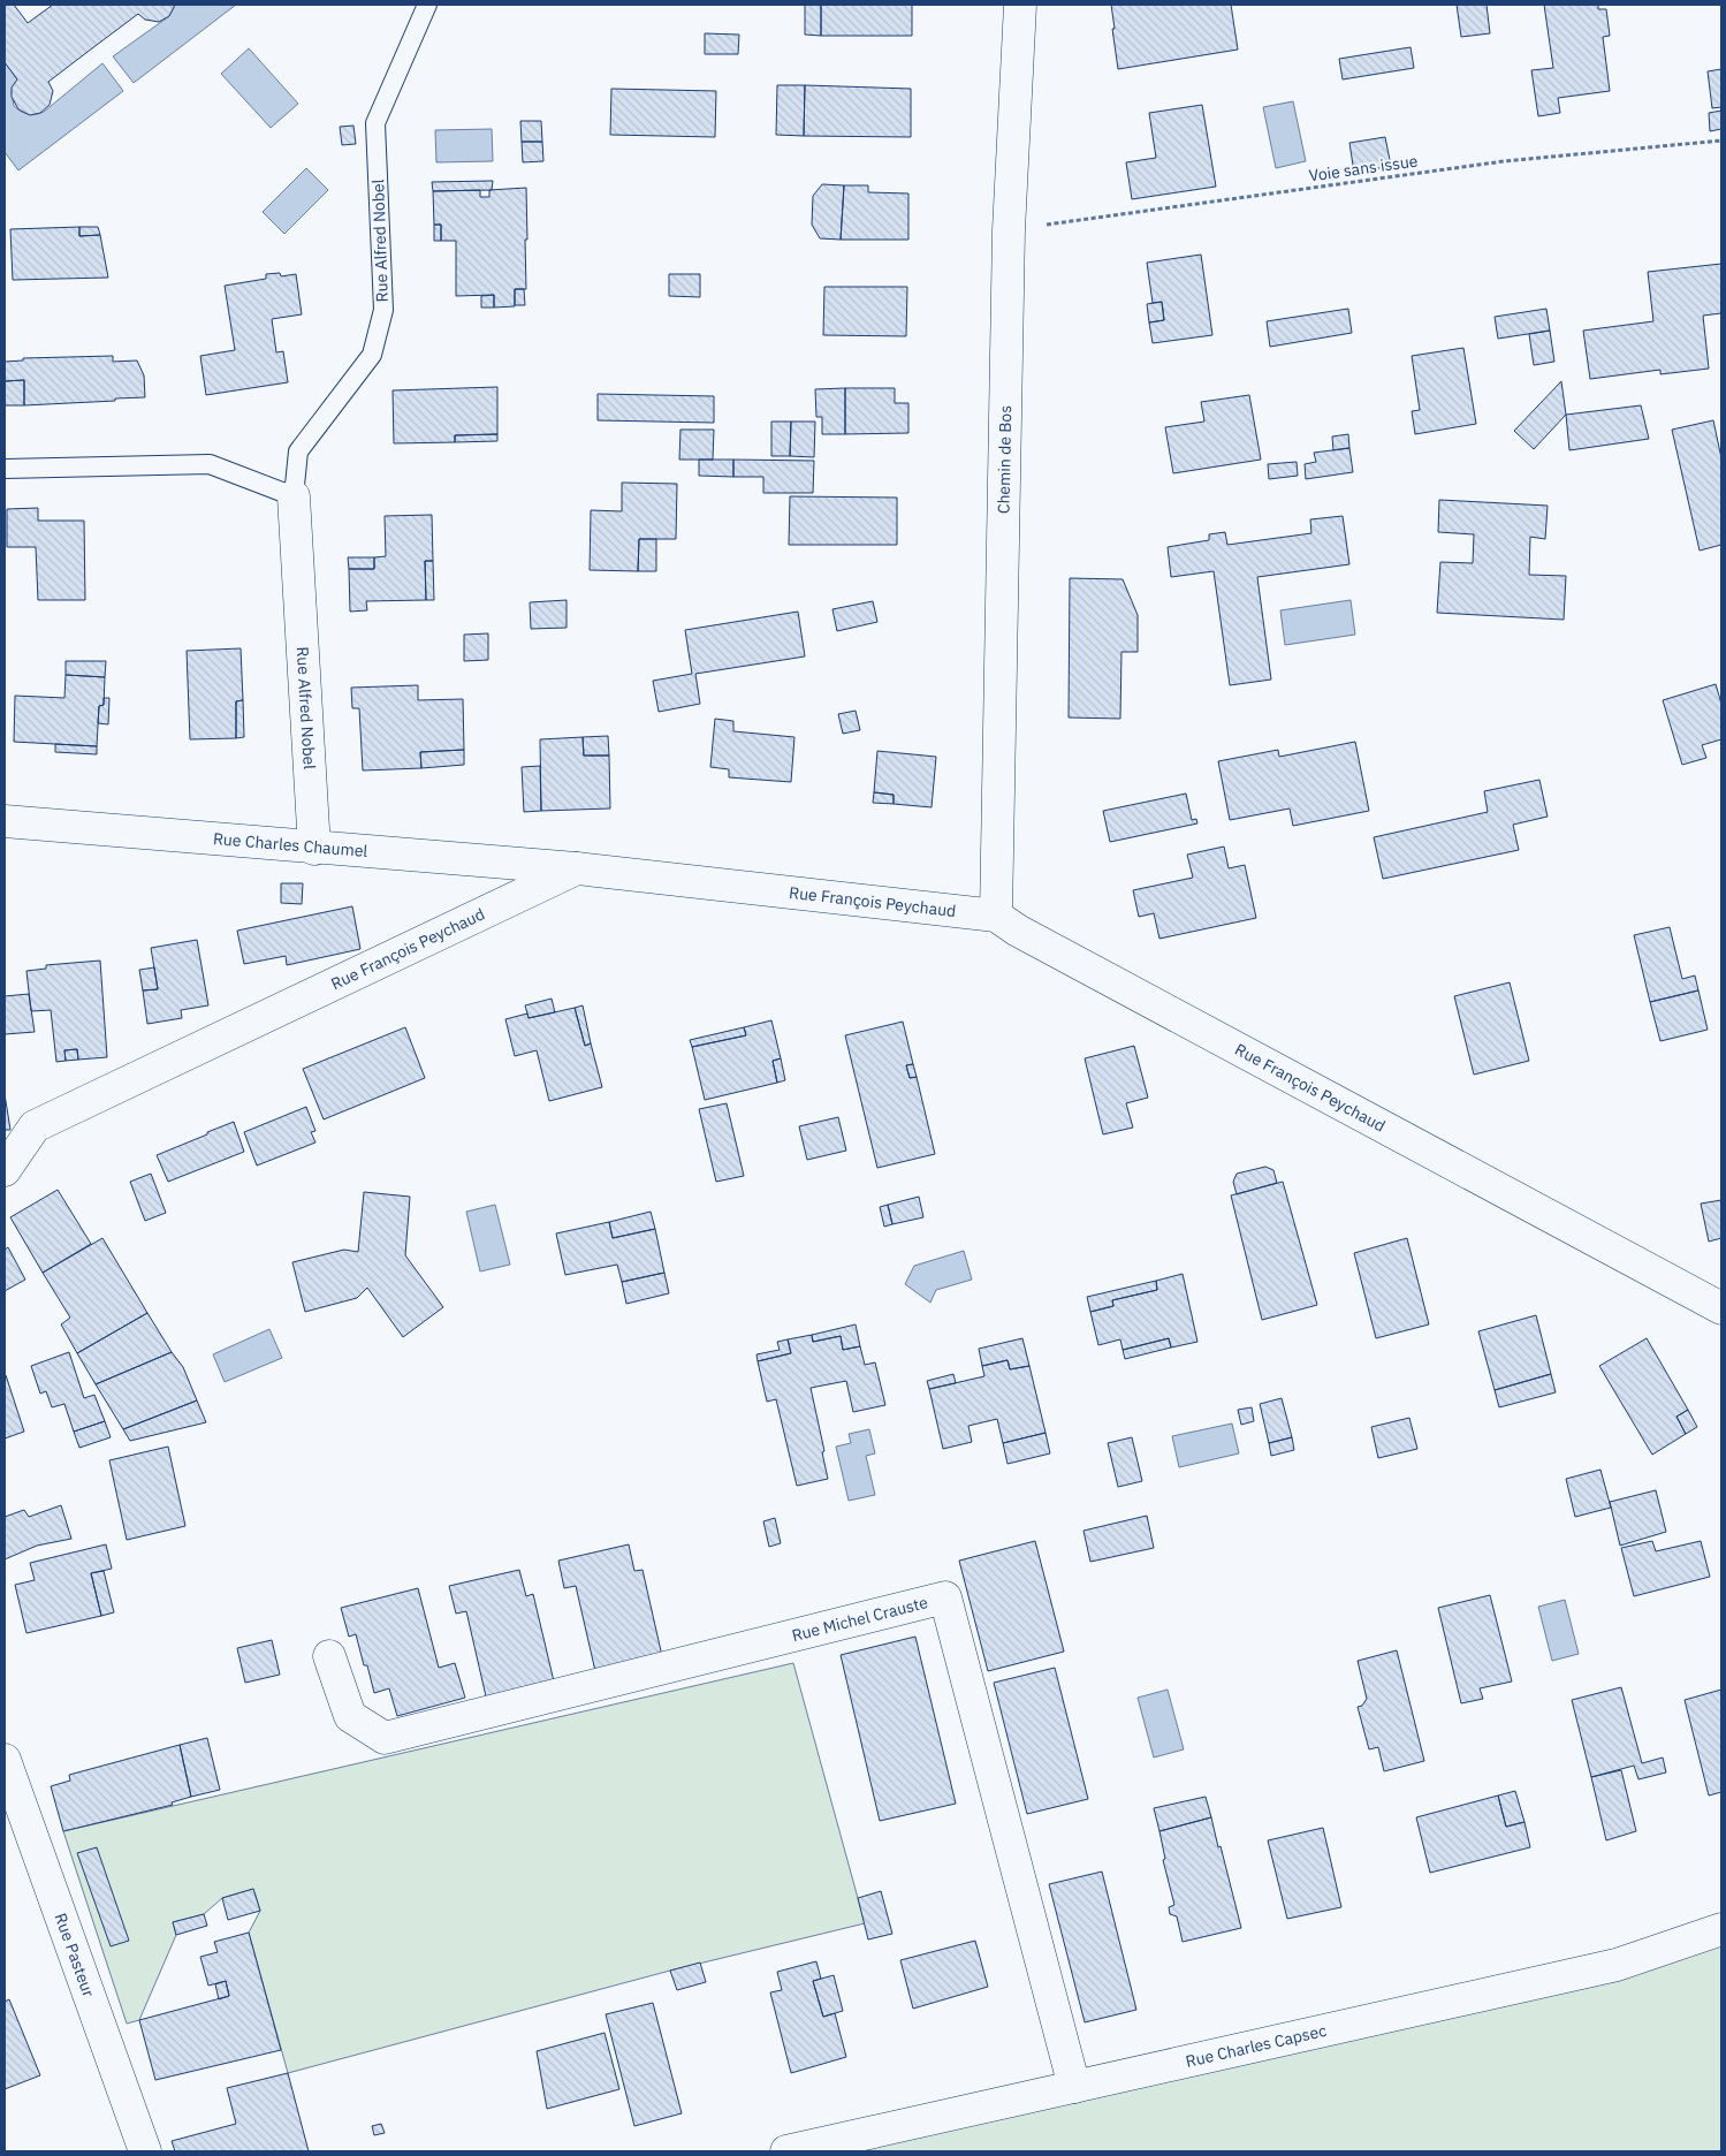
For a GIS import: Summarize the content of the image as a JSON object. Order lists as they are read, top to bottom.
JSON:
{
  "streets": {
    "street": [
      "Rue Alfred Nobel",
      "Chemin de Bos",
      "Rue Charles Chaumel",
      "Rue François Peychaud",
      "Rue Michel Crauste",
      "Rue Pasteur",
      "Rue Charles Capsec"
    ],
    "path": ["Voie sans issue"]
  },
  "crossings": [
    ["Voie sans issue", "Chemin de Bos"],
    ["Rue Alfred Nobel", "Rue Charles Chaumel"],
    ["Chemin de Bos", "Rue François Peychaud"],
    ["Rue Charles Chaumel", "Rue François Peychaud"],
    ["Rue Michel Crauste", "Rue Charles Capsec"]
  ]
}
